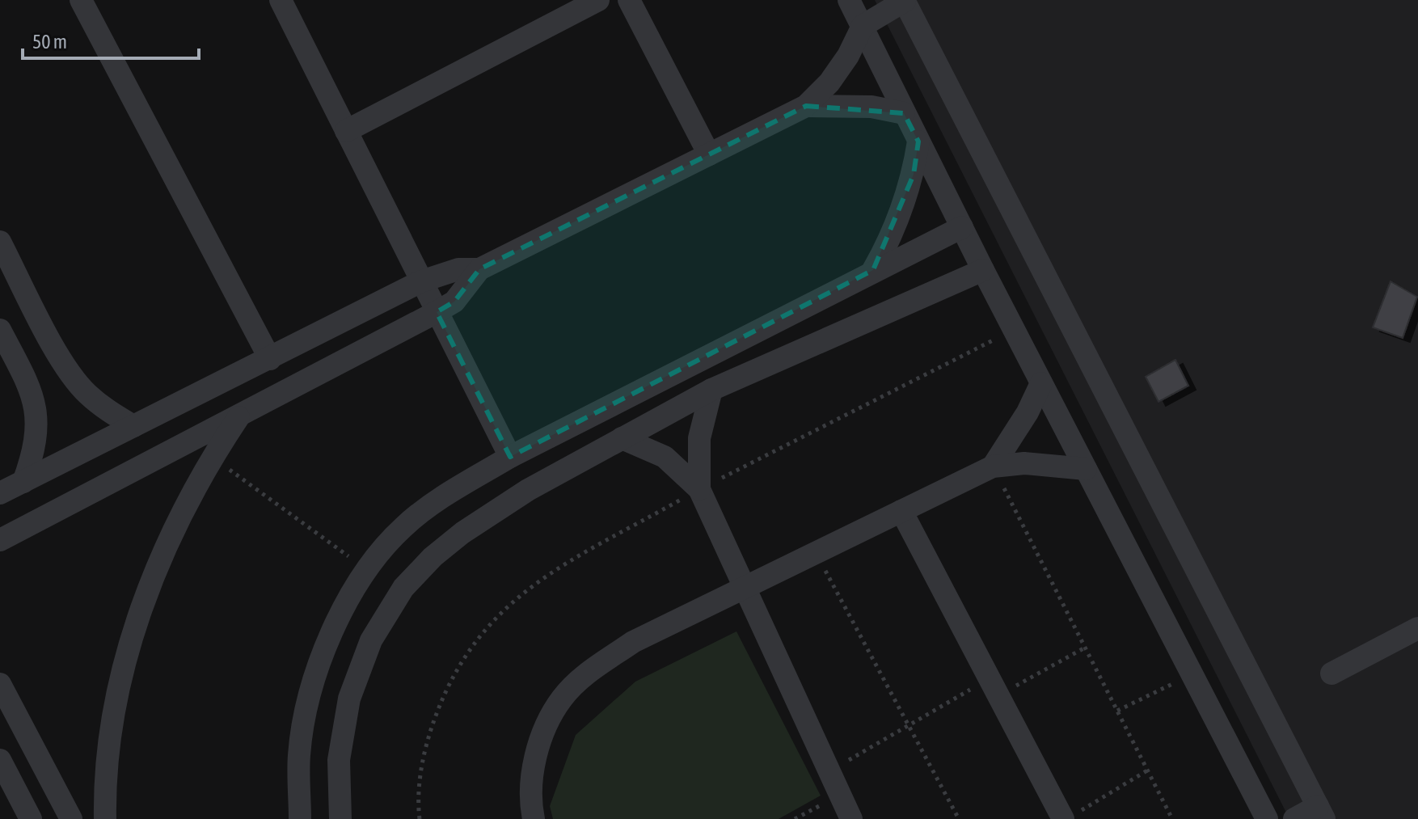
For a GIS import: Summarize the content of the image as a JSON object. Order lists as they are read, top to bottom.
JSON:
{
  "scale_bar": "50 m"
}
